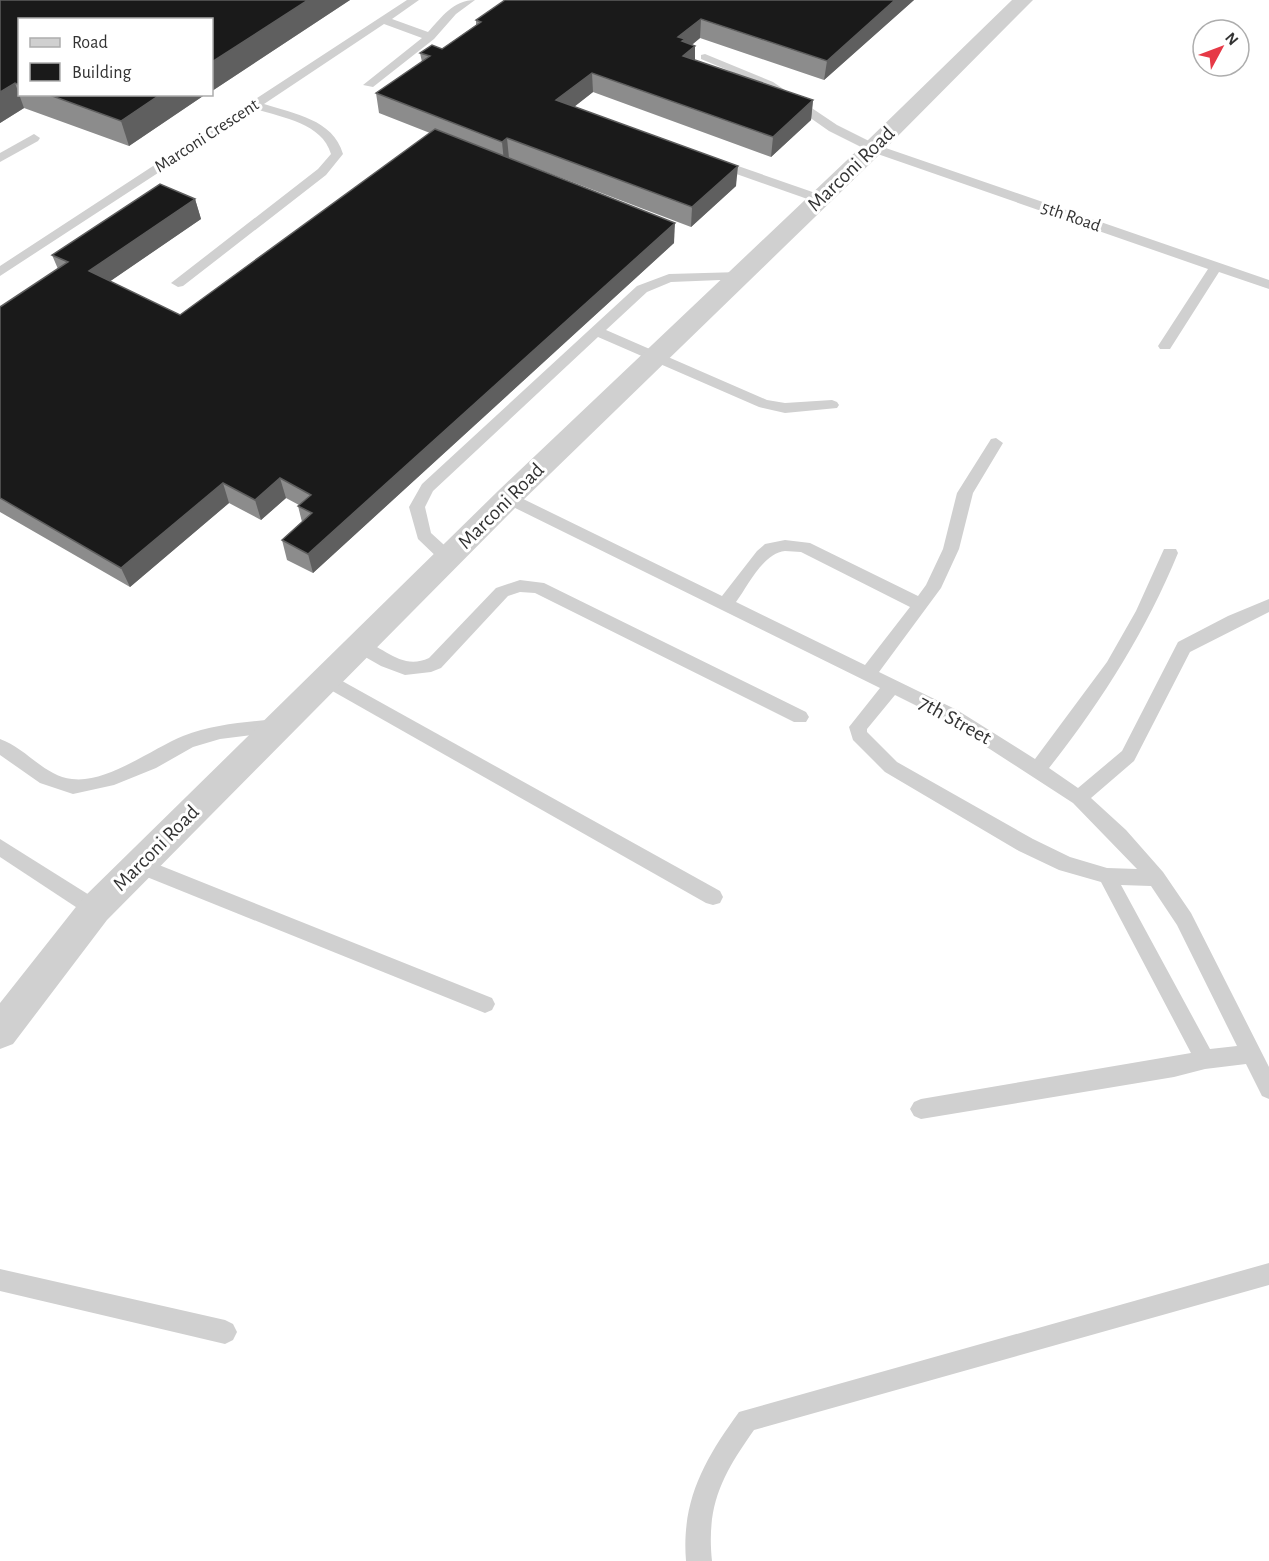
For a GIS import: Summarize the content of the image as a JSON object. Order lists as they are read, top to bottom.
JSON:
{
  "streets": {
    "street": ["Marconi Road"],
    "lane": ["Marconi Crescent", "5th Road", "7th Street"]
  },
  "crossings": [
    ["Marconi Road", "5th Road"],
    ["Marconi Road", "7th Street"]
  ],
  "legend": ["Road", "Building"],
  "north": "top right"
}
